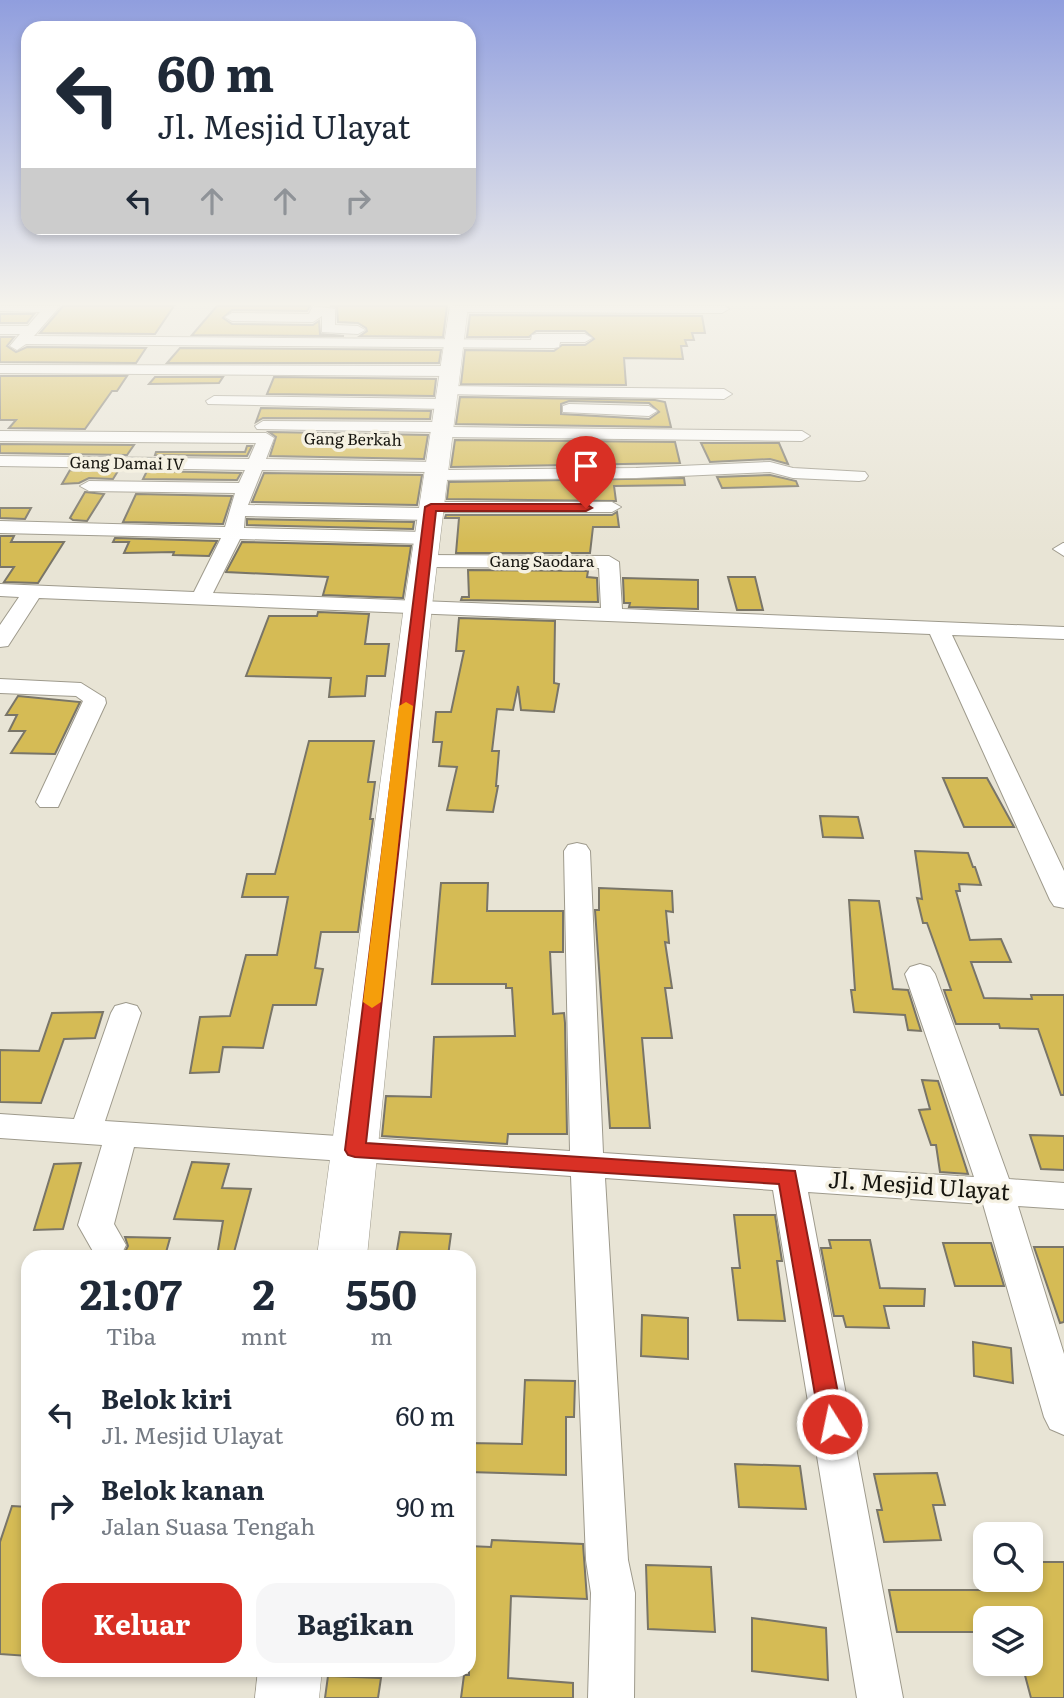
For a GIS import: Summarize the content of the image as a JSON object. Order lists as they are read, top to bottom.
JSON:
{
  "streets": {
    "street": [
      "Gang Berkah",
      "Gang Damai IV",
      "Gang Saodara",
      "Jl. Mesjid Ulayat"
    ]
  },
  "page": {
    "turn": ["60 m", "Jl. Mesjid Ulayat"],
    "eta": [
      "21:07",
      "Tiba",
      "2",
      "mnt",
      "550",
      "m"
    ],
    "list": [
      {
        "name": "Belok kiri",
        "note": "Jl. Mesjid Ulayat",
        "value": "60 m"
      },
      {
        "name": "Belok kanan",
        "note": "Jalan Suasa Tengah",
        "value": "90 m"
      }
    ],
    "buttons": ["Keluar", "Bagikan"]
  }
}
